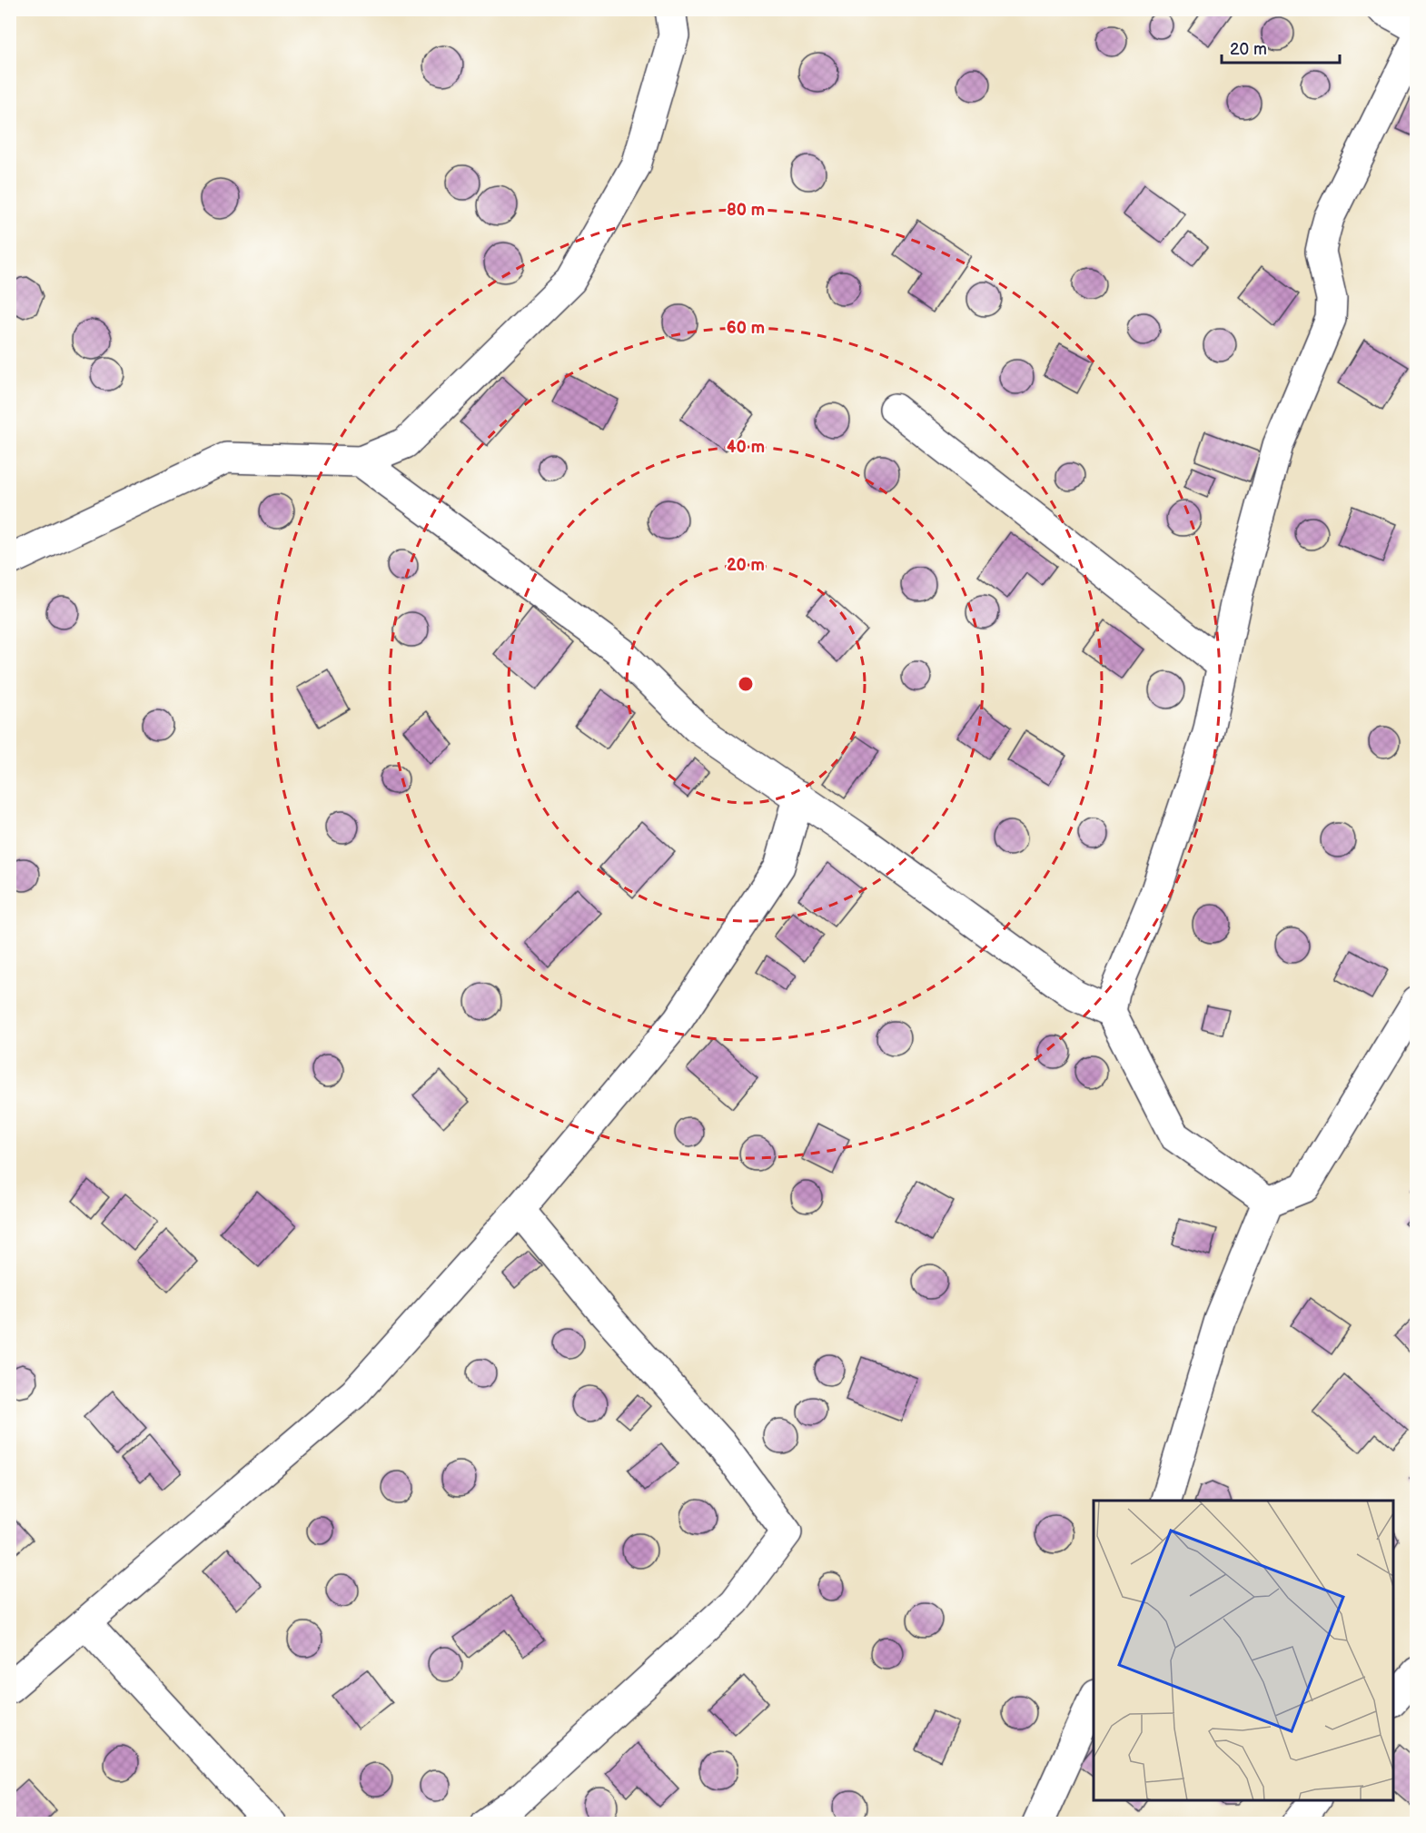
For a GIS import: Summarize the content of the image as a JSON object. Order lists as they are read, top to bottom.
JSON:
{
  "scale_bar": "20 m",
  "rings": [
    "80 m",
    "60 m",
    "40 m",
    "20 m"
  ]
}
